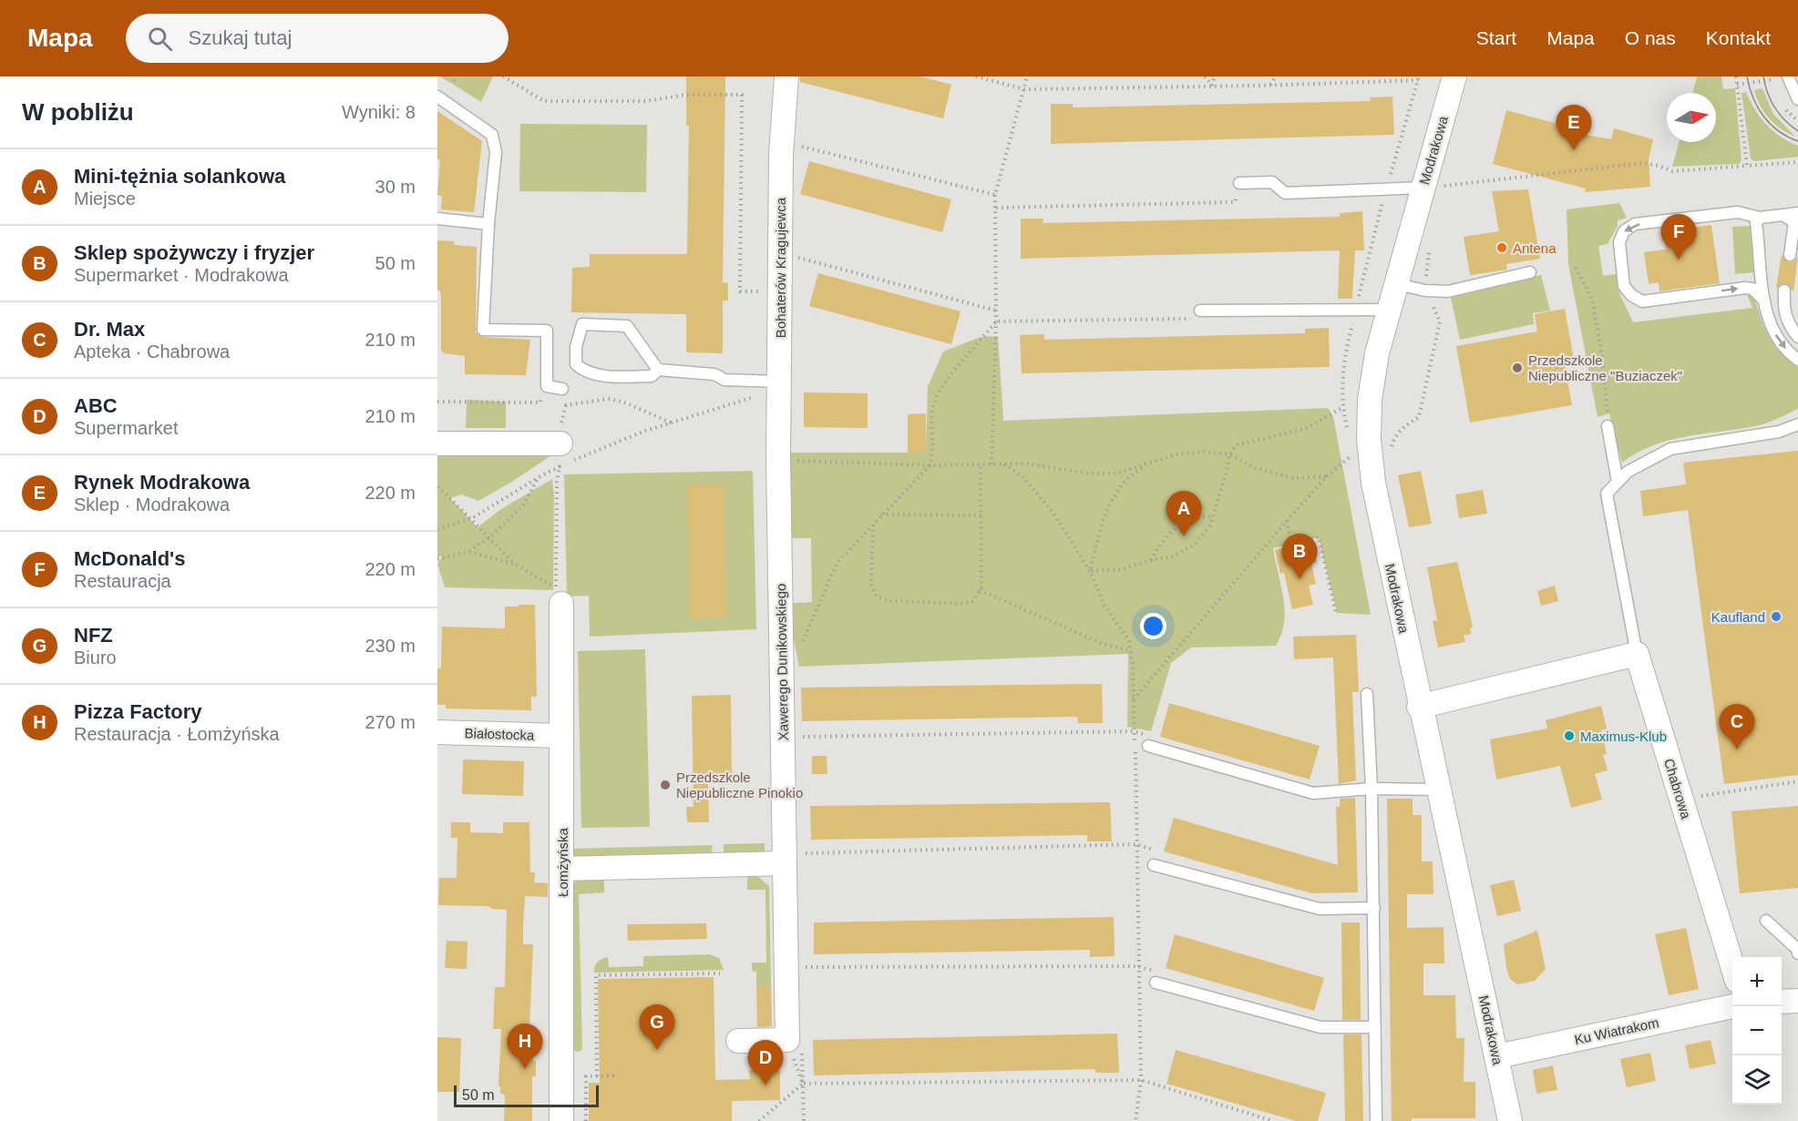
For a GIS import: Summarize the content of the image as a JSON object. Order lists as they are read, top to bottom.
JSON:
{
  "streets": {
    "street": [
      "Modrakowa",
      "Bohaterów Kragujewca",
      "Xawerego Dunikowskiego",
      "Białostocka",
      "Chabrowa",
      "Łomżyńska",
      "Ku Wiatrakom"
    ]
  },
  "crossings": [
    ["Modrakowa", "Ku Wiatrakom"],
    ["Bohaterów Kragujewca", "Xawerego Dunikowskiego"],
    ["Białostocka", "Łomżyńska"]
  ],
  "places": [
    "Antena",
    "Przedszkole Niepubliczne \"Buziaczek\"",
    "Kaufland",
    "Maximus-Klub",
    "Przedszkole Niepubliczne Pinokio"
  ],
  "scale_bar": "50 m",
  "north": "right",
  "page": {
    "header": "Mapa",
    "search": "Szukaj tutaj",
    "nav": [
      "Start",
      "Mapa",
      "O nas",
      "Kontakt"
    ],
    "heading": ["W pobliżu", "Wyniki: 8"],
    "pins": [
      "E",
      "F",
      "A",
      "B",
      "C",
      "G",
      "H",
      "D"
    ],
    "list": [
      {
        "mark": "A",
        "name": "Mini-tężnia solankowa",
        "note": "Miejsce",
        "value": "30 m"
      },
      {
        "mark": "B",
        "name": "Sklep spożywczy i fryzjer",
        "note": "Supermarket · Modrakowa",
        "value": "50 m"
      },
      {
        "mark": "C",
        "name": "Dr. Max",
        "note": "Apteka · Chabrowa",
        "value": "210 m"
      },
      {
        "mark": "D",
        "name": "ABC",
        "note": "Supermarket",
        "value": "210 m"
      },
      {
        "mark": "E",
        "name": "Rynek Modrakowa",
        "note": "Sklep · Modrakowa",
        "value": "220 m"
      },
      {
        "mark": "F",
        "name": "McDonald's",
        "note": "Restauracja",
        "value": "220 m"
      },
      {
        "mark": "G",
        "name": "NFZ",
        "note": "Biuro",
        "value": "230 m"
      },
      {
        "mark": "H",
        "name": "Pizza Factory",
        "note": "Restauracja · Łomżyńska",
        "value": "270 m"
      }
    ],
    "map_buttons": ["+", "−"],
    "scale": "50 m"
  }
}
